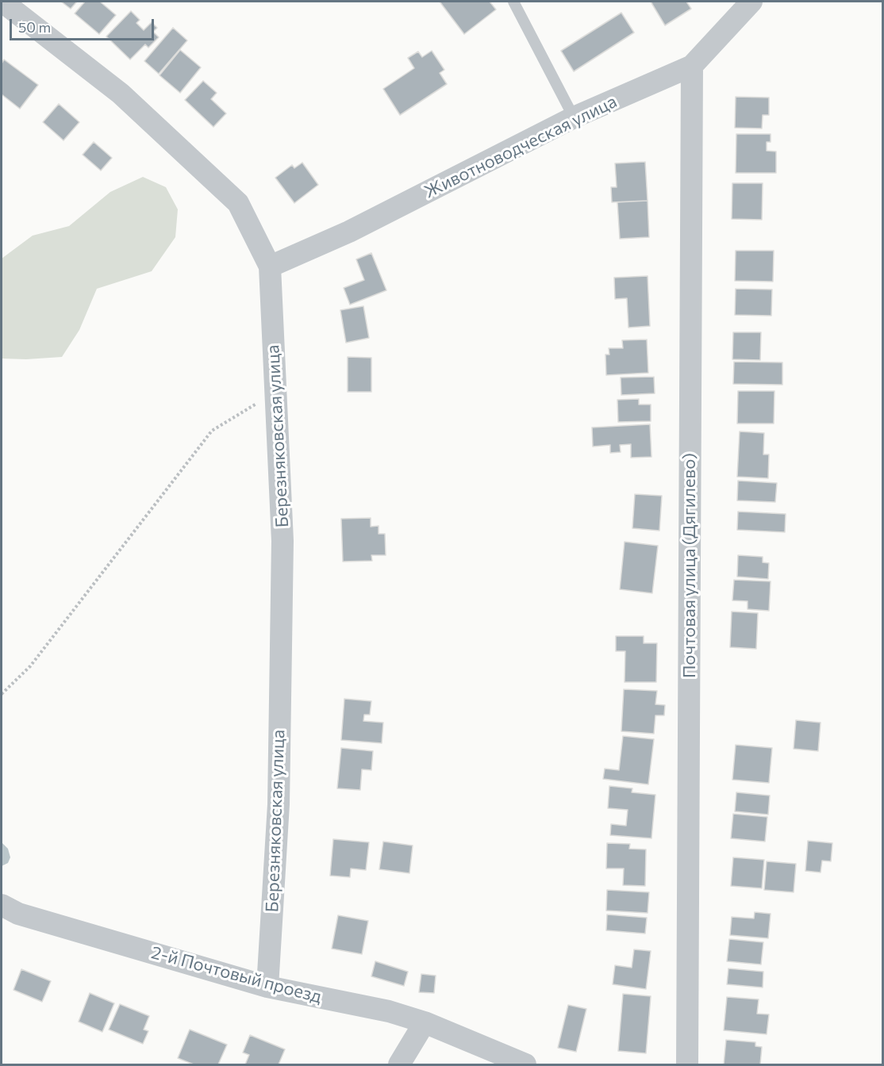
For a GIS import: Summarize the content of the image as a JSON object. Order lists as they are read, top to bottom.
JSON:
{
  "streets": {
    "street": [
      "Животноводческая улица",
      "Березняковская улица",
      "Почтовая улица (Дягилево)",
      "2-й Почтовый проезд"
    ]
  },
  "crossings": [
    ["Животноводческая улица", "Березняковская улица"],
    ["Животноводческая улица", "Почтовая улица (Дягилево)"],
    ["Березняковская улица", "2-й Почтовый проезд"]
  ],
  "scale_bar": "50 m"
}
